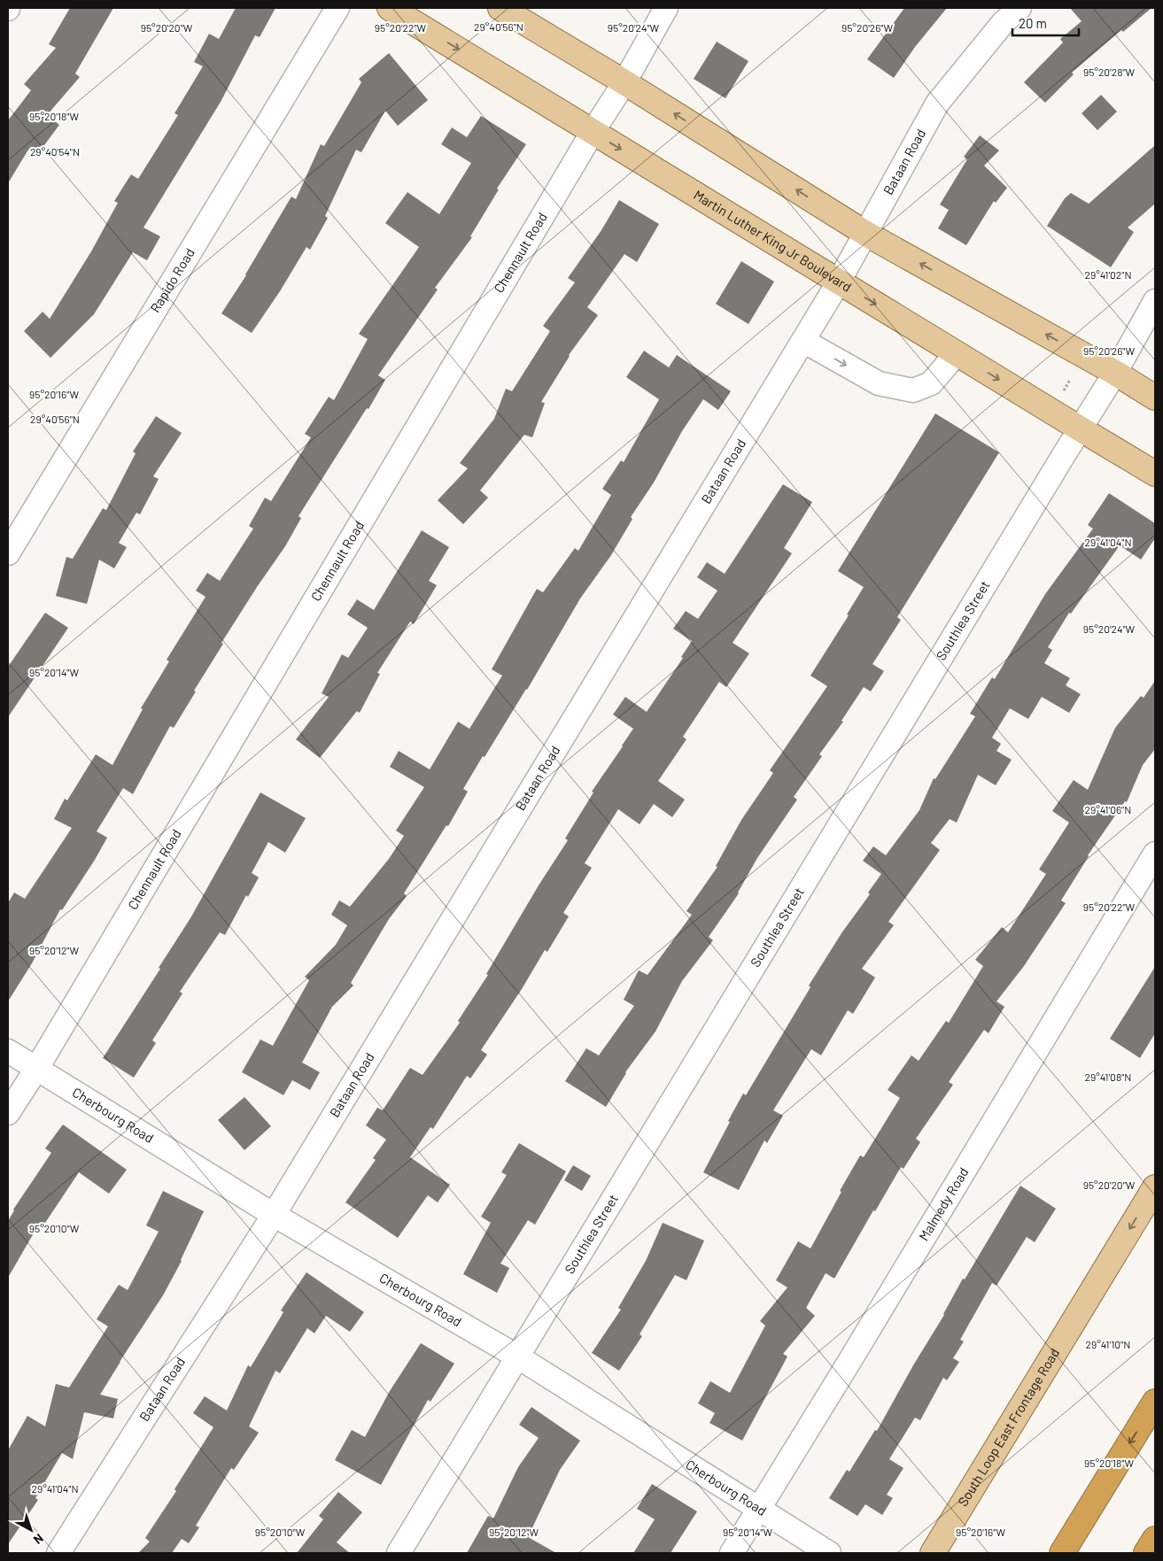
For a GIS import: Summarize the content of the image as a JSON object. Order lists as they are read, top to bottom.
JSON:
{
  "streets": {
    "main road": ["Martin Luther King Jr Boulevard", "South Loop East Frontage Road"],
    "street": [
      "Bataan Road",
      "Chennault Road",
      "Rapido Road",
      "Southlea Street",
      "Cherbourg Road",
      "Malmedy Road"
    ]
  },
  "crossings": [
    ["Bataan Road", "Martin Luther King Jr Boulevard"],
    ["Bataan Road", "Cherbourg Road"],
    ["Martin Luther King Jr Boulevard", "Chennault Road"],
    ["Martin Luther King Jr Boulevard", "Southlea Street"],
    ["Chennault Road", "Cherbourg Road"],
    ["Southlea Street", "Cherbourg Road"],
    ["Cherbourg Road", "Malmedy Road"]
  ],
  "one_way": ["South Loop East Frontage Road"],
  "scale_bar": "20 m",
  "north": "bottom right",
  "coordinates": [
    "29°40'56\"N",
    "95°20'20\"W",
    "95°20'22\"W",
    "95°20'24\"W",
    "95°20'26\"W",
    "95°20'28\"W",
    "95°20'18\"W",
    "29°40'54\"N",
    "29°41'02\"N",
    "95°20'16\"W",
    "29°41'04\"N",
    "95°20'14\"W",
    "29°41'06\"N",
    "95°20'12\"W",
    "29°41'08\"N",
    "95°20'10\"W",
    "29°41'10\"N"
  ]
}
